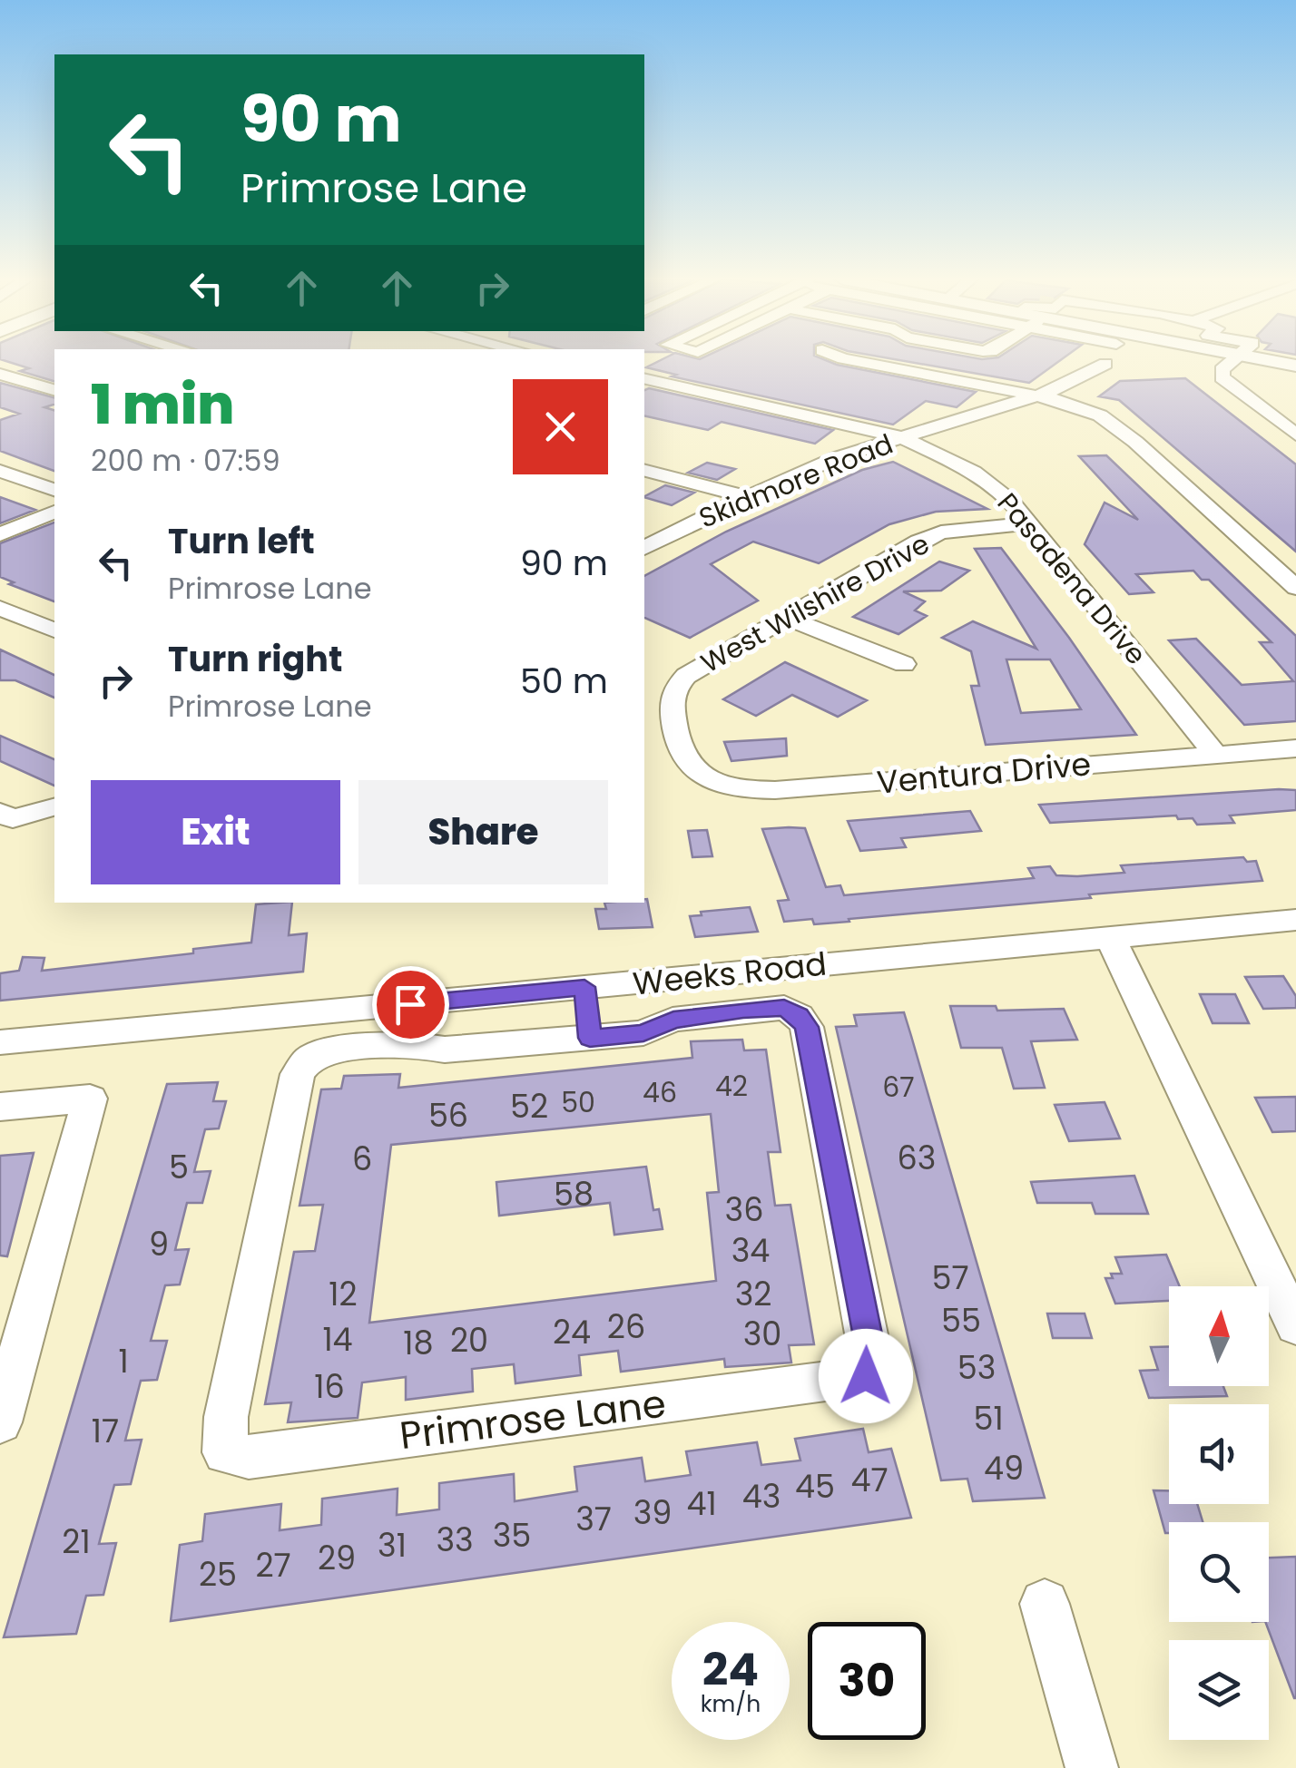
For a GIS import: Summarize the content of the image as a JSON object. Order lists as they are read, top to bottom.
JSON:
{
  "streets": {
    "street": [
      "Skidmore Road",
      "Pasadena Drive",
      "West Wilshire Drive",
      "Ventura Drive",
      "Weeks Road",
      "Primrose Lane"
    ]
  },
  "crossings": [
    ["Skidmore Road", "Pasadena Drive"],
    ["Pasadena Drive", "West Wilshire Drive"],
    ["Pasadena Drive", "Ventura Drive"],
    ["West Wilshire Drive", "Ventura Drive"]
  ],
  "house_numbers": [
    "42",
    "67",
    "46",
    "50",
    "52",
    "56",
    "63",
    "6",
    "5",
    "58",
    "36",
    "9",
    "34",
    "57",
    "12",
    "32",
    "55",
    "26",
    "24",
    "30",
    "14",
    "20",
    "18",
    "1",
    "53",
    "16",
    "51",
    "17",
    "49",
    "47",
    "45",
    "43",
    "41",
    "39",
    "37",
    "35",
    "33",
    "21",
    "31",
    "29",
    "27",
    "25"
  ],
  "north": "top",
  "page": {
    "turn": ["90 m", "Primrose Lane"],
    "heading": ["1 min", "200 m · 07:59"],
    "list": [
      {
        "name": "Turn left",
        "note": "Primrose Lane",
        "value": "90 m"
      },
      {
        "name": "Turn right",
        "note": "Primrose Lane",
        "value": "50 m"
      }
    ],
    "buttons": ["Exit", "Share"],
    "speed": "24 km/h",
    "limit": "30"
  }
}
